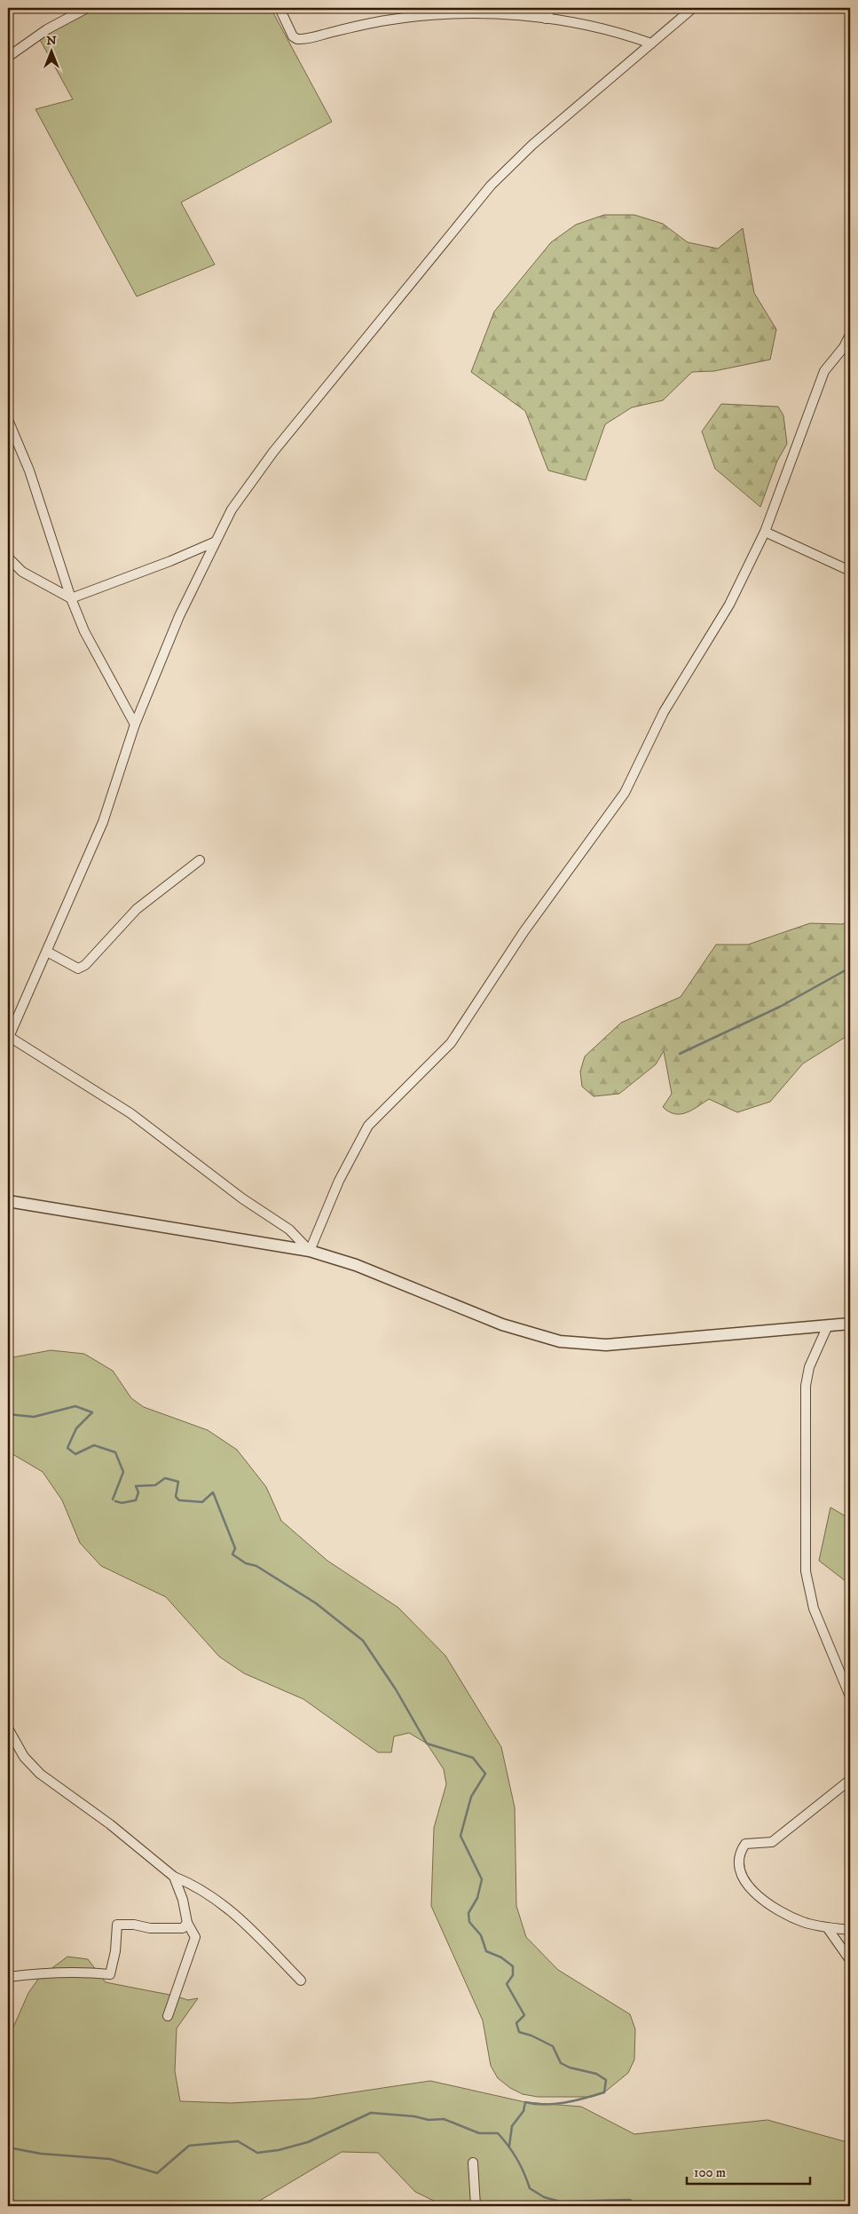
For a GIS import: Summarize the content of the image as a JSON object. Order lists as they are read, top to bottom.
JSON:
{
  "scale_bar": "100 m",
  "north": "top"
}
